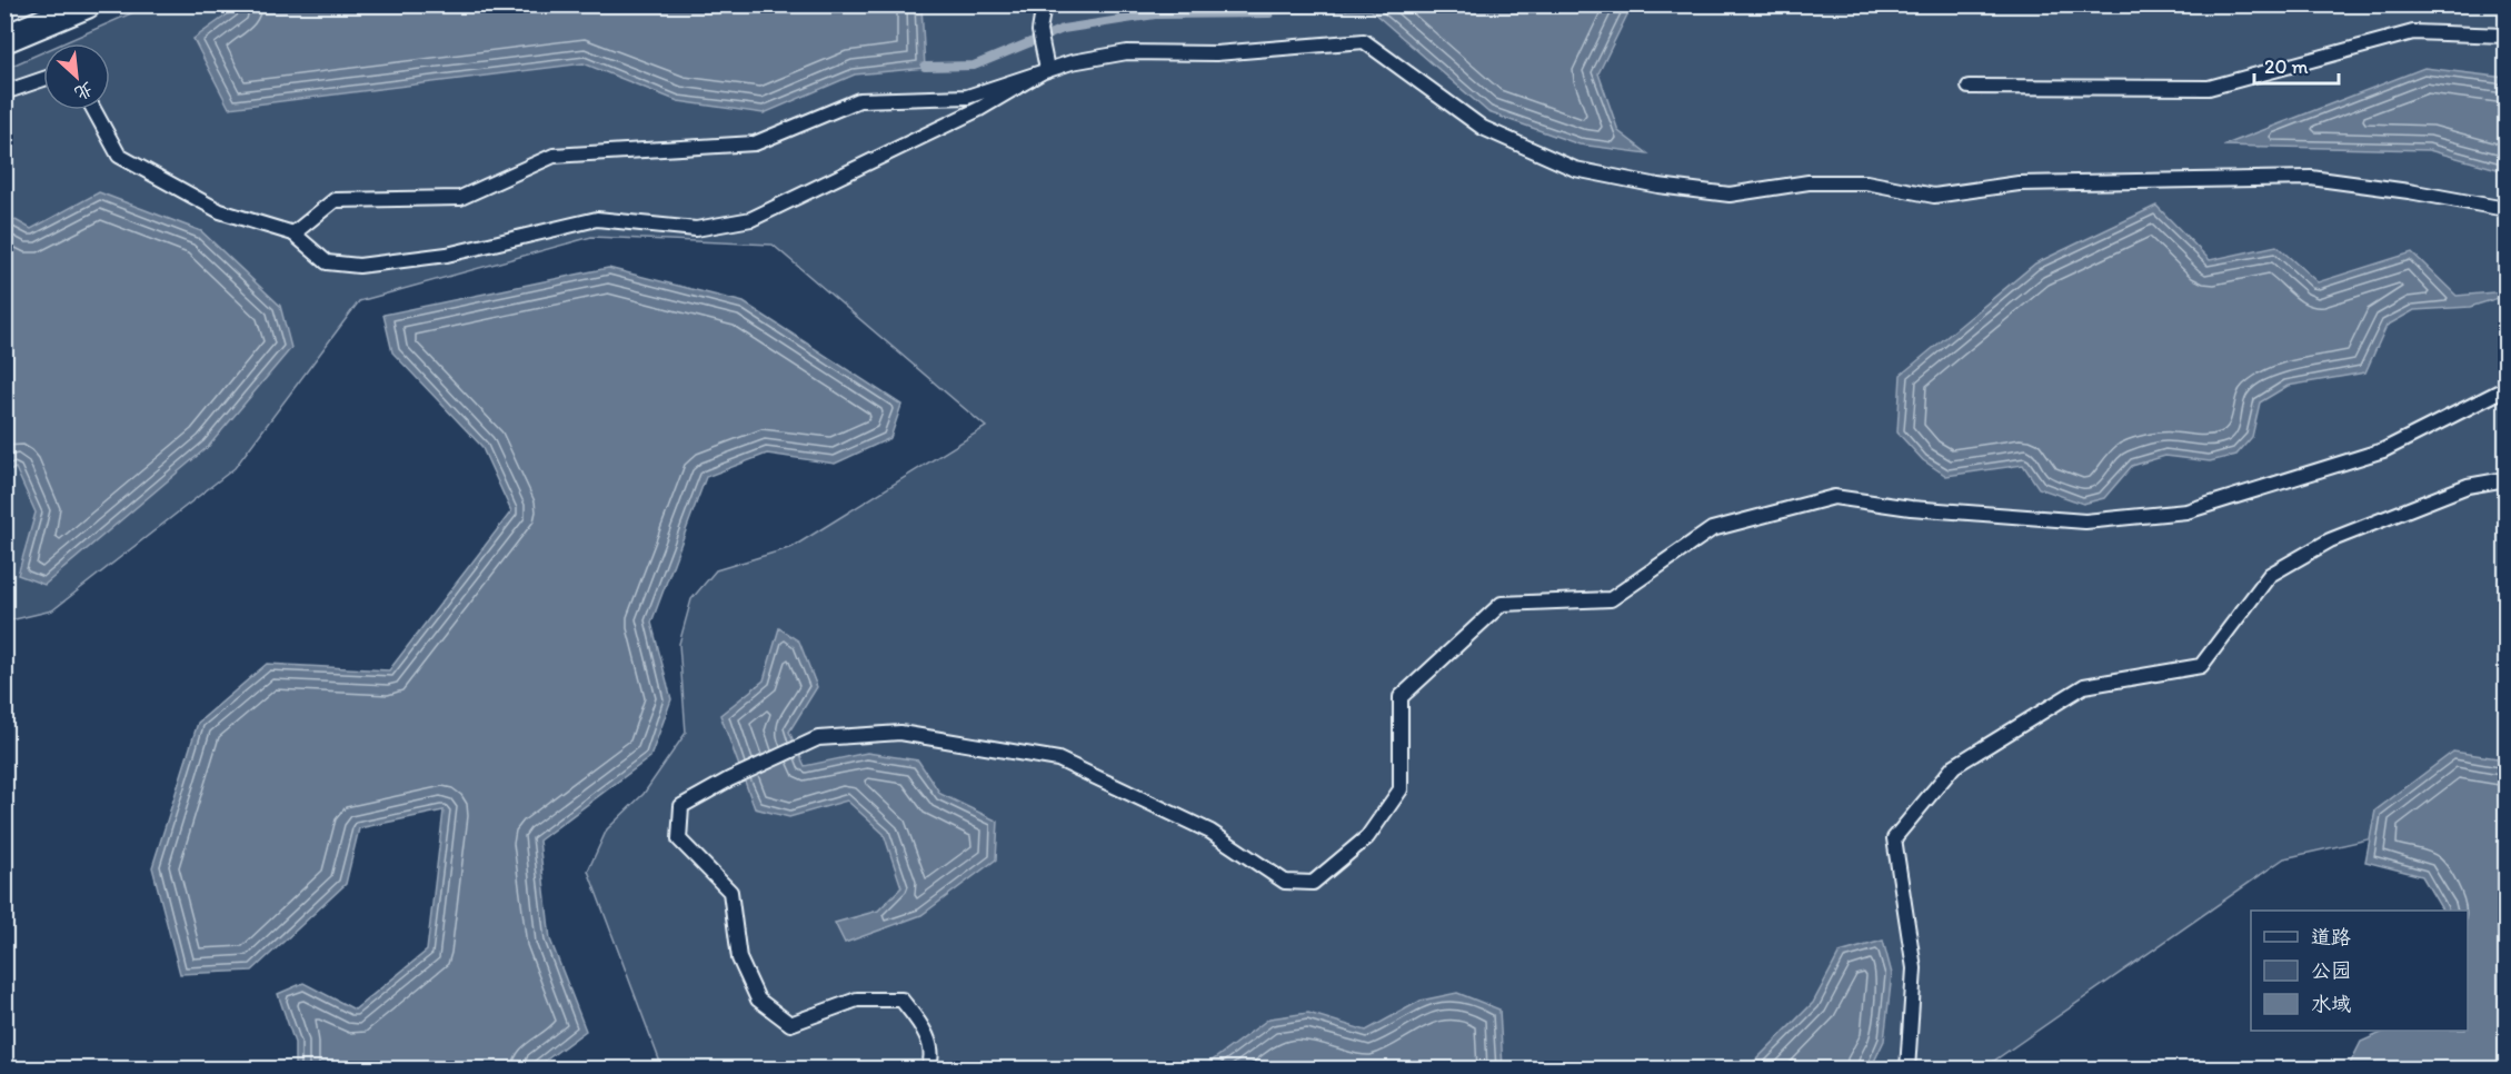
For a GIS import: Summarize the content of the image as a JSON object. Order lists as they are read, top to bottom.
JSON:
{
  "legend": ["道路", "公园", "水域"],
  "scale_bar": "20 m",
  "north": "bottom right"
}
